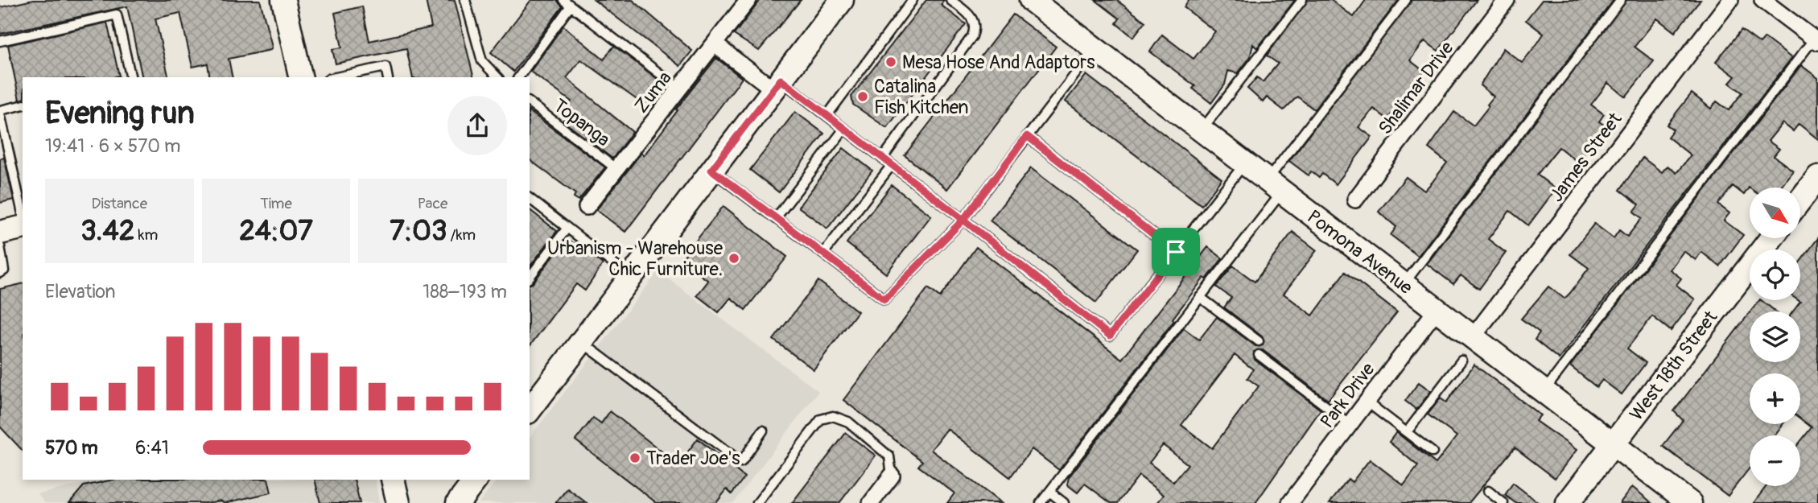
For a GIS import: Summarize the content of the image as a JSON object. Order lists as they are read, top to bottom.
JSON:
{
  "streets": {
    "street": [
      "Shalimar Drive",
      "Zuma",
      "James Street",
      "Pomona Avenue",
      "West 18th Street",
      "Park Drive"
    ],
    "lane": ["Topanga"]
  },
  "crossings": [
    ["Zuma", "Topanga"],
    ["James Street", "Pomona Avenue"],
    ["Pomona Avenue", "West 18th Street"],
    ["Pomona Avenue", "Park Drive"]
  ],
  "places": [
    "Mesa Hose And Adaptors",
    "Catalina Fish Kitchen",
    "Urbanism - Warehouse Chic Furniture.",
    "Trader Joe's"
  ],
  "north": "bottom right",
  "page": {
    "heading": ["Evening run", "19:41 · 6 × 570 m"],
    "stats": [
      ["Distance", "3.42 km"],
      ["Time", "24:07"],
      ["Pace", "7:03 /km"]
    ],
    "map_buttons": ["+", "−"],
    "chart": ["Elevation", "188–193 m"],
    "list": [
      {
        "name": "570 m",
        "note": "6:41"
      }
    ]
  }
}
